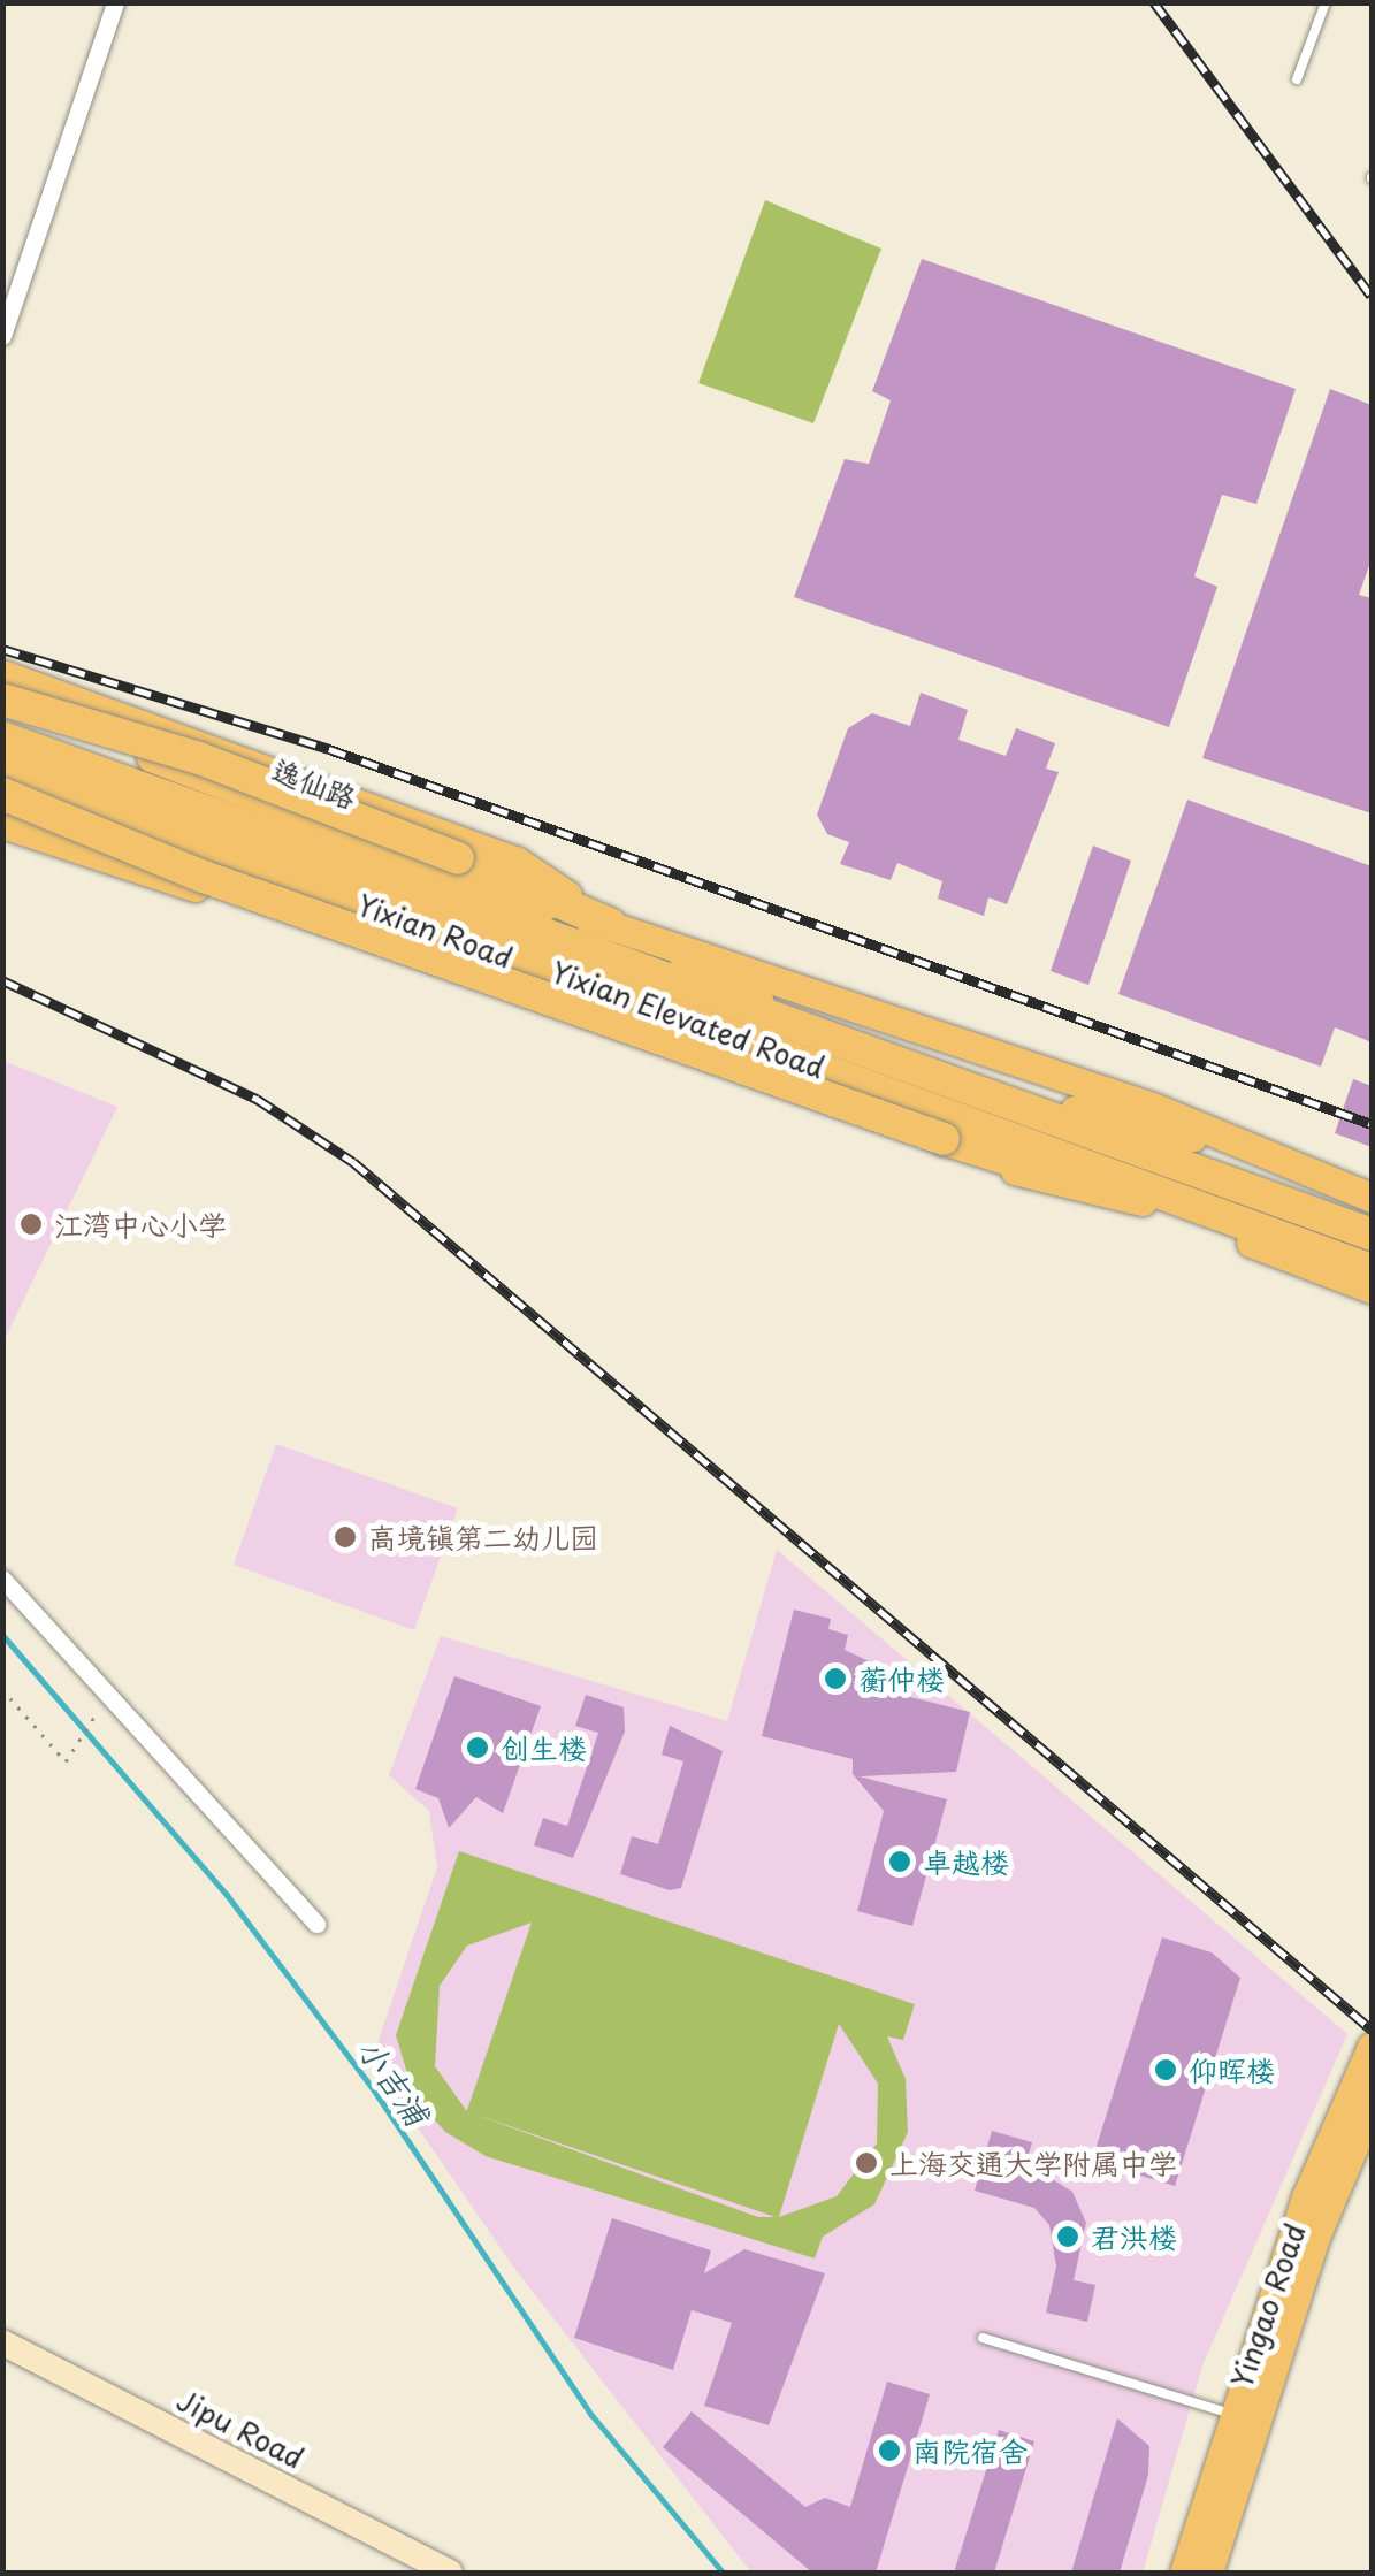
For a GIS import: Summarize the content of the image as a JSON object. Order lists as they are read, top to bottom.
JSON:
{
  "streets": {
    "highway": ["Yixian Elevated Road"],
    "main road": ["逸仙路", "Yixian Road", "Yingao Road"],
    "street": ["Jipu Road"]
  },
  "crossings": [
    ["逸仙路", "Yixian Road"],
    ["Yixian Road", "Yixian Elevated Road"]
  ],
  "water": ["小吉浦"],
  "places": [
    "江湾中心小学",
    "高境镇第二幼儿园",
    "蘅仲楼",
    "创生楼",
    "卓越楼",
    "仰晖楼",
    "上海交通大学附属中学",
    "君洪楼",
    "南院宿舍"
  ]
}
